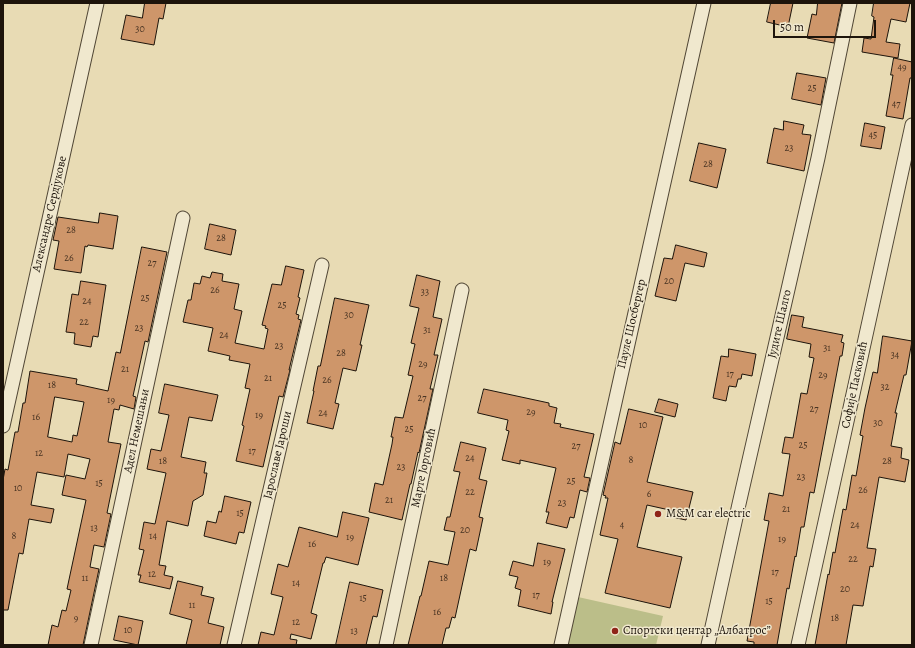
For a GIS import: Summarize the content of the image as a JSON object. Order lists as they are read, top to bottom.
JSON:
{
  "streets": {
    "street": [
      "Александре Сердјукове",
      "Пауле Шосбергер",
      "Јудите Шалго",
      "Софије Пасковић",
      "Адел Немешањи",
      "Јарославе Јароши",
      "Марте Јорговић"
    ]
  },
  "places": ["M&M car electric", "Спортски центар „Албатрос”"],
  "house_numbers": [
    "30",
    "49",
    "25",
    "47",
    "45",
    "23",
    "28",
    "28",
    "28",
    "26",
    "27",
    "20",
    "26",
    "33",
    "25",
    "24",
    "25",
    "30",
    "22",
    "23",
    "31",
    "24",
    "23",
    "31",
    "28",
    "34",
    "29",
    "21",
    "17",
    "29",
    "21",
    "26",
    "18",
    "32",
    "27",
    "19",
    "27",
    "29",
    "24",
    "19",
    "16",
    "30",
    "10",
    "25",
    "25",
    "27",
    "17",
    "12",
    "24",
    "8",
    "18",
    "28",
    "23",
    "23",
    "25",
    "15",
    "10",
    "26",
    "22",
    "6",
    "21",
    "23",
    "21",
    "15",
    "4",
    "24",
    "13",
    "20",
    "8",
    "14",
    "19",
    "19",
    "16",
    "22",
    "19",
    "17",
    "12",
    "11",
    "18",
    "14",
    "20",
    "17",
    "15",
    "15",
    "11",
    "16",
    "9",
    "18",
    "12",
    "10",
    "13"
  ],
  "scale_bar": "50 m"
}
